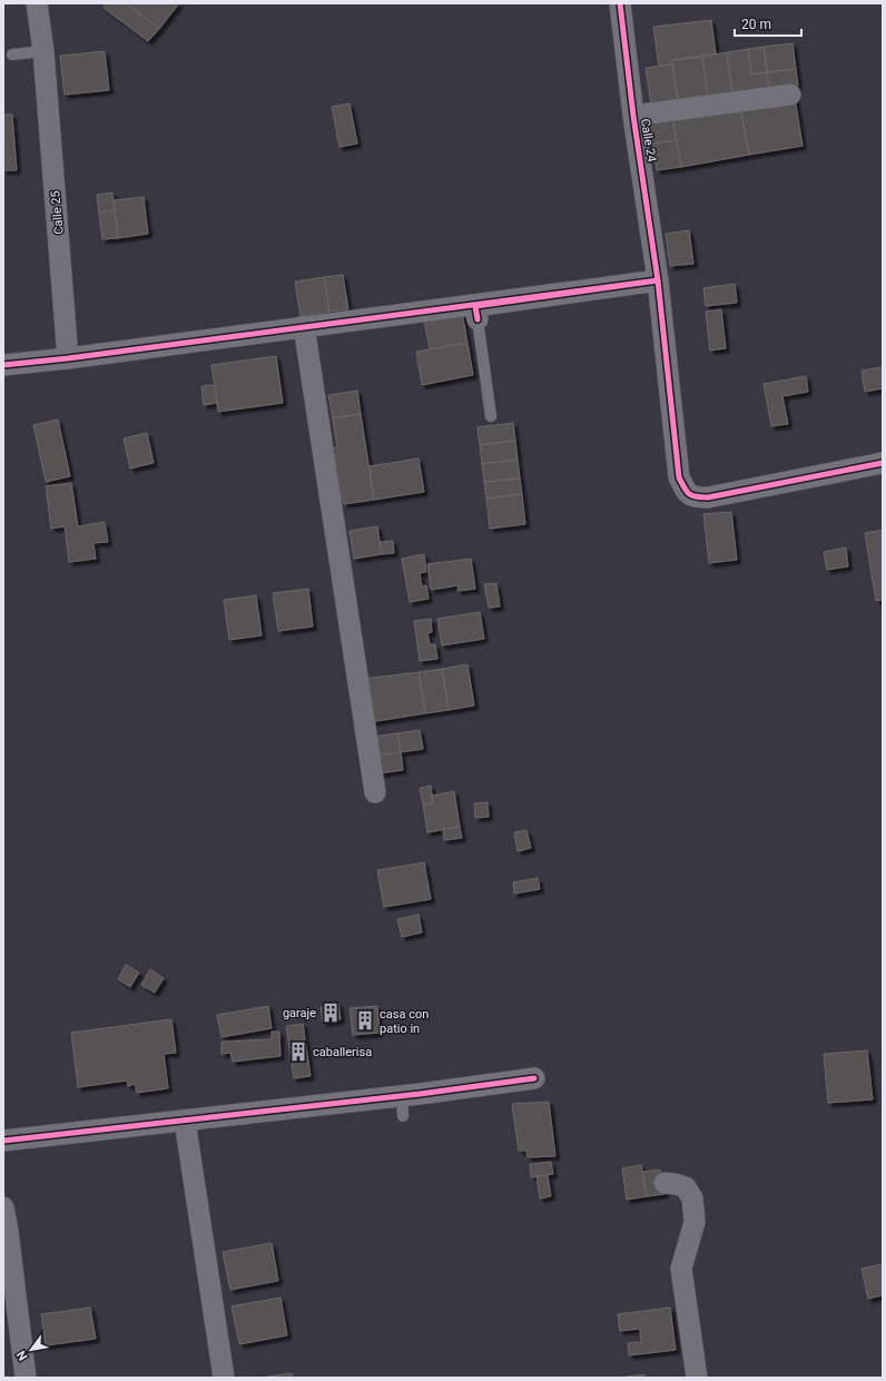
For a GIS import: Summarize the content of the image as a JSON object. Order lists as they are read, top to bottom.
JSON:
{
  "streets": {
    "street": ["Calle 24", "Calle 25"]
  },
  "places": {
    "building": ["garaje", "casa con patio in", "caballerisa"]
  },
  "scale_bar": "20 m",
  "north": "bottom left"
}
